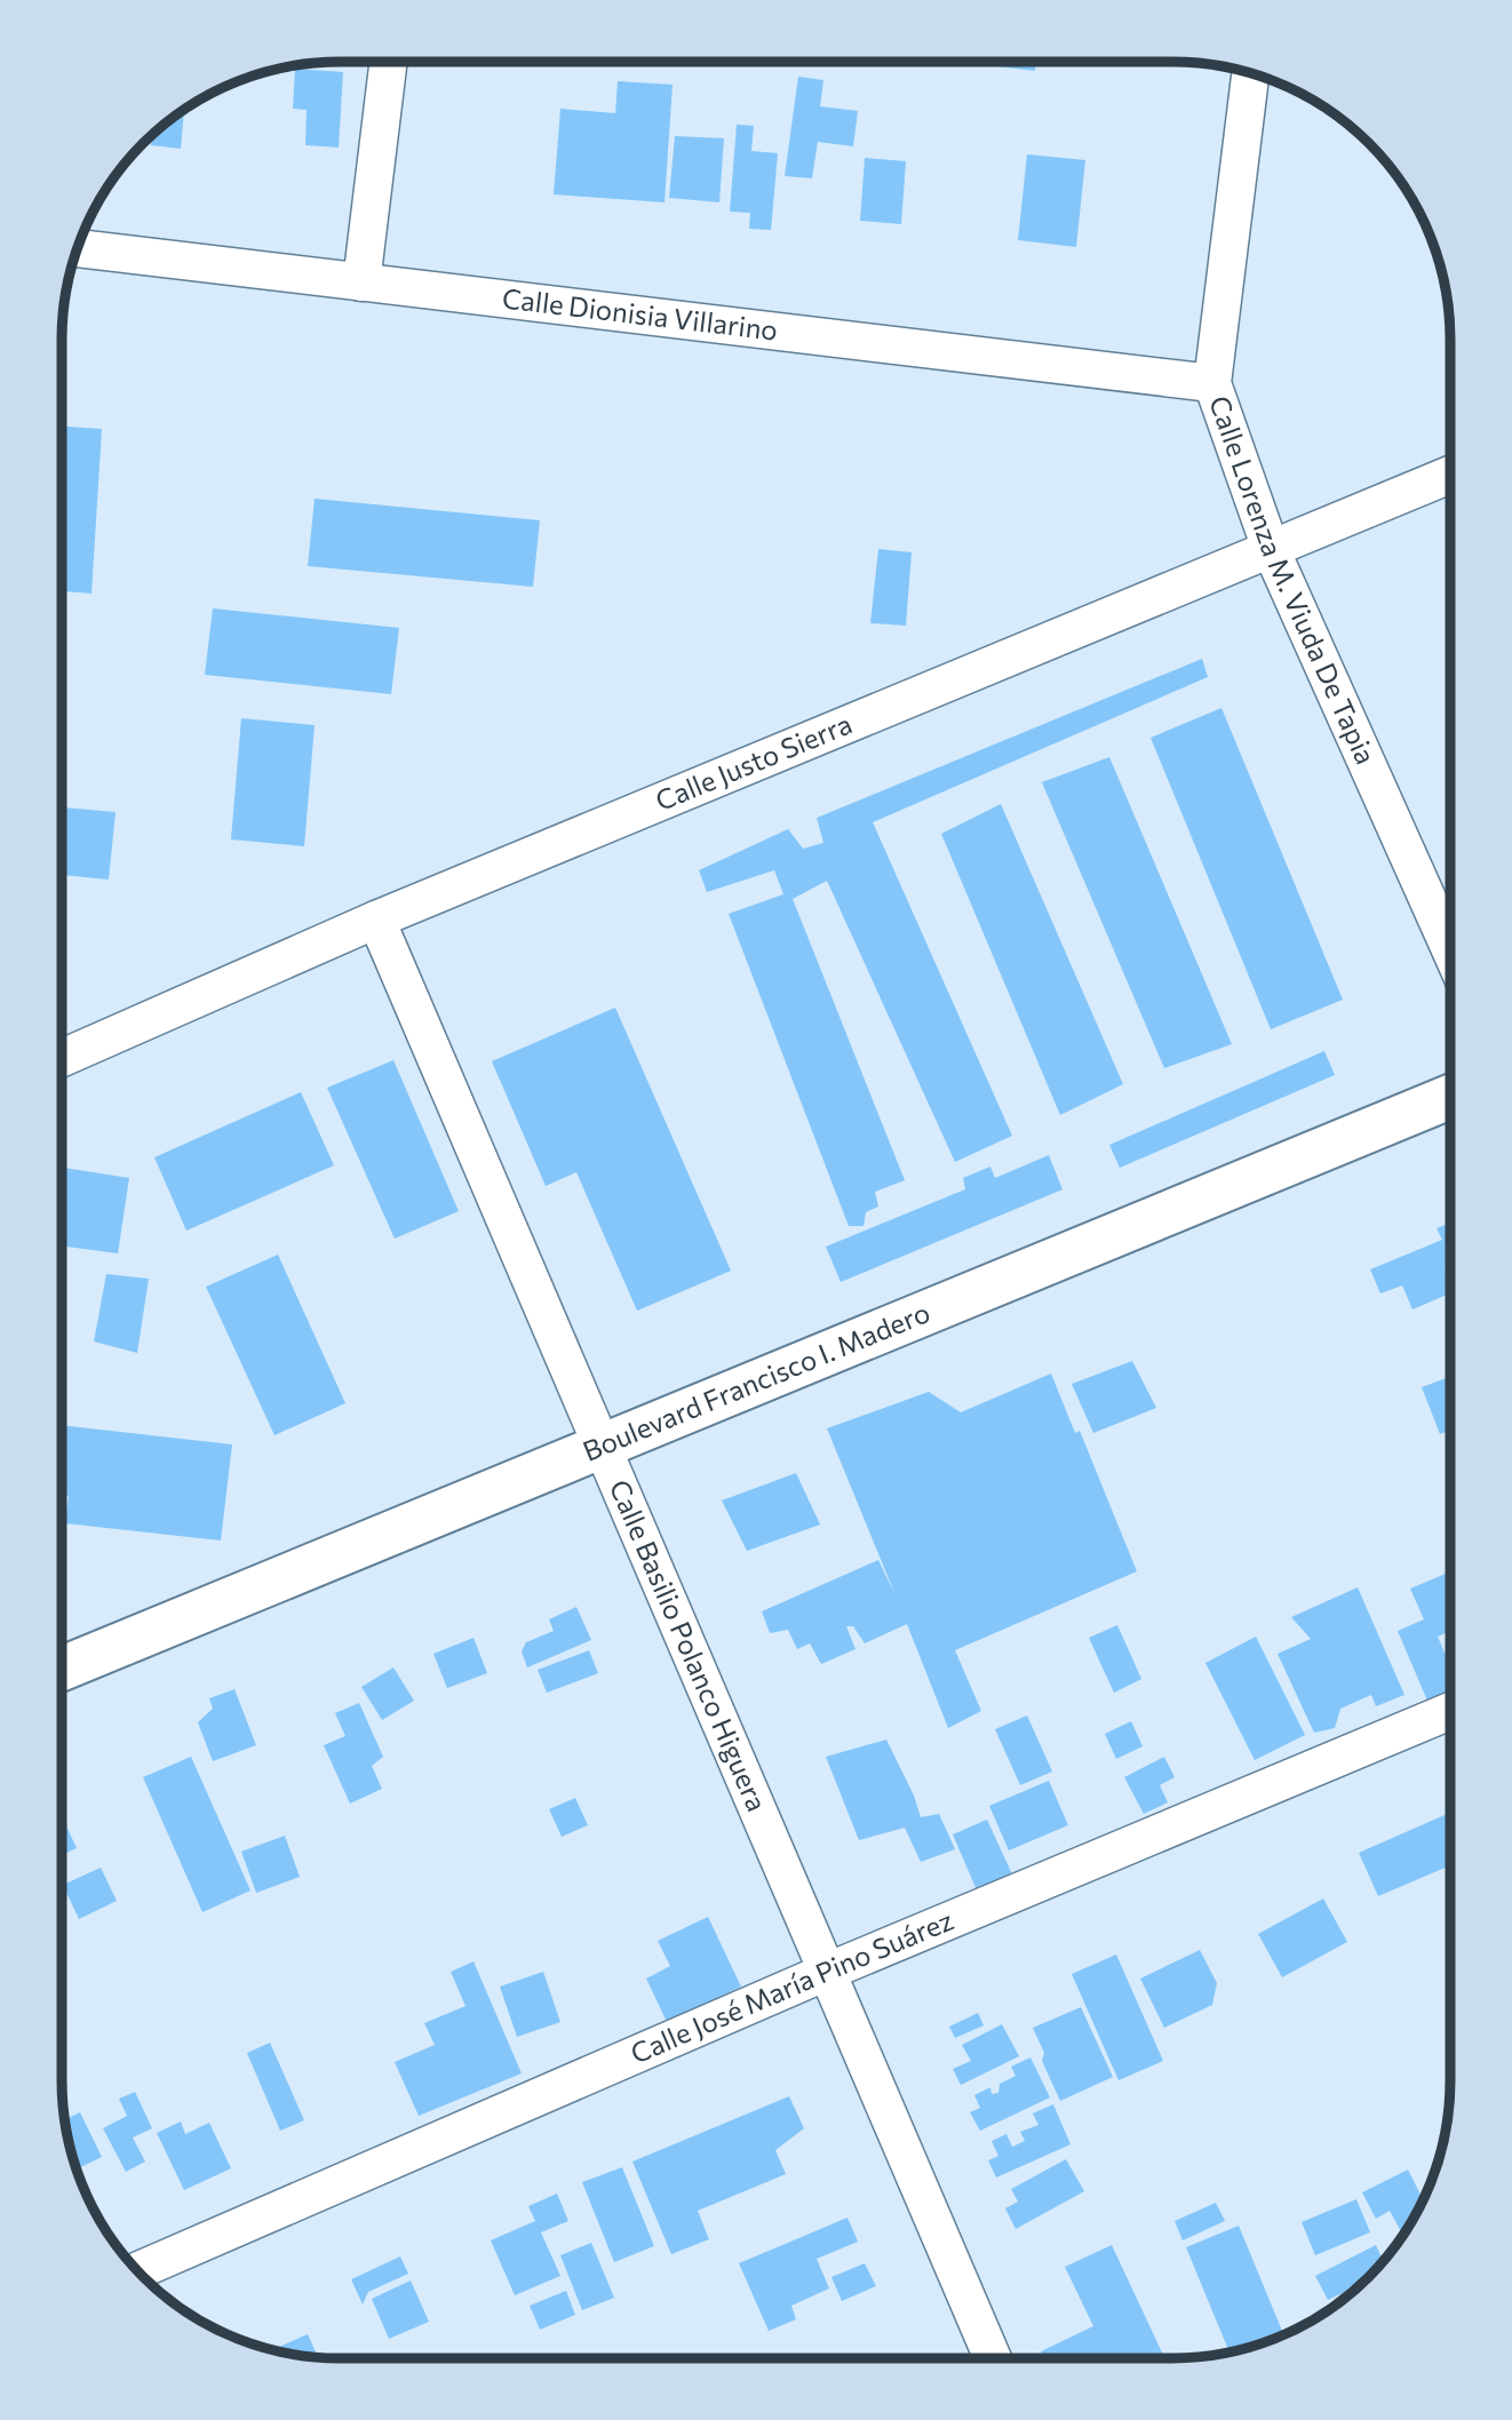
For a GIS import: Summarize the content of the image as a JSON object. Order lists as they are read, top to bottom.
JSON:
{
  "streets": {
    "street": [
      "Calle Dionisia Villarino",
      "Calle Lorenza M. Viuda De Tapia",
      "Calle Justo Sierra",
      "Boulevard Francisco I. Madero",
      "Calle Basilio Polanco Higuera",
      "Calle José María Pino Suárez"
    ]
  },
  "crossings": [
    ["Calle Dionisia Villarino", "Calle Lorenza M. Viuda De Tapia"],
    ["Calle Lorenza M. Viuda De Tapia", "Calle Justo Sierra"],
    ["Calle Justo Sierra", "Calle Basilio Polanco Higuera"],
    ["Boulevard Francisco I. Madero", "Calle Basilio Polanco Higuera"],
    ["Calle Basilio Polanco Higuera", "Calle José María Pino Suárez"]
  ]
}
